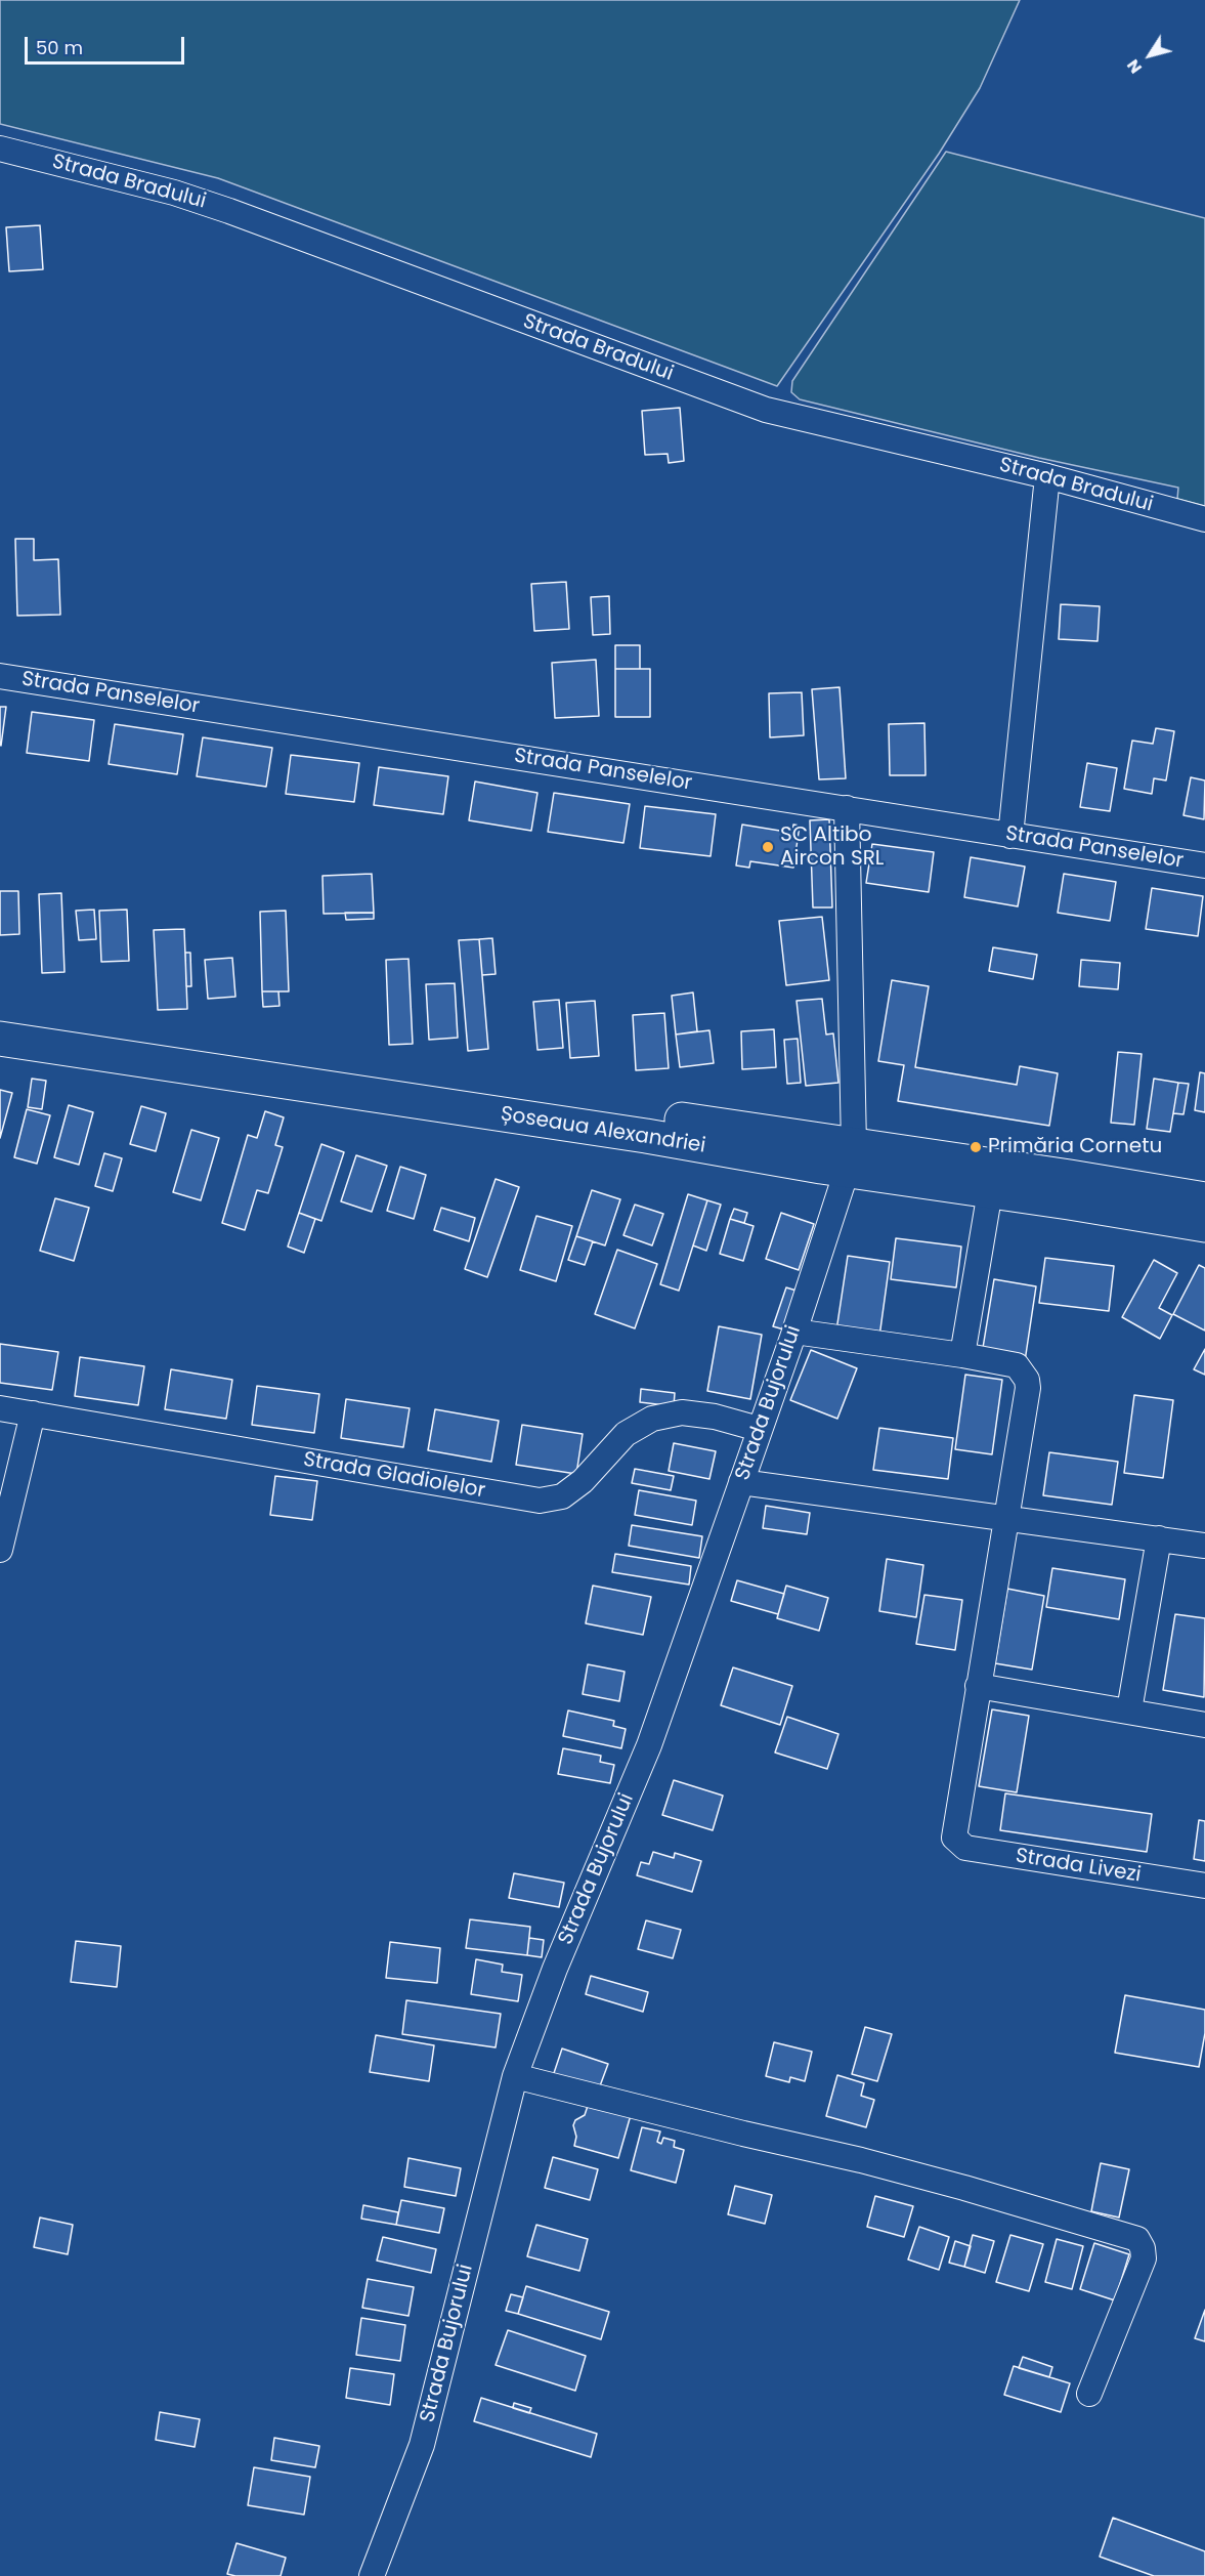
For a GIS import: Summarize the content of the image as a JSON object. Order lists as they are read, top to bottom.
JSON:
{
  "streets": {
    "highway": ["Șoseaua Alexandriei"],
    "street": [
      "Strada Bradului",
      "Strada Panselelor",
      "Strada Bujorului",
      "Strada Gladiolelor",
      "Strada Livezi"
    ]
  },
  "crossings": [
    ["Strada Panselelor", "Strada Bujorului"],
    ["Șoseaua Alexandriei", "Strada Bujorului"],
    ["Strada Bujorului", "Strada Gladiolelor"]
  ],
  "places": ["SC Altibo Aircon SRL", "Primăria Cornetu"],
  "scale_bar": "50 m",
  "north": "bottom left"
}
